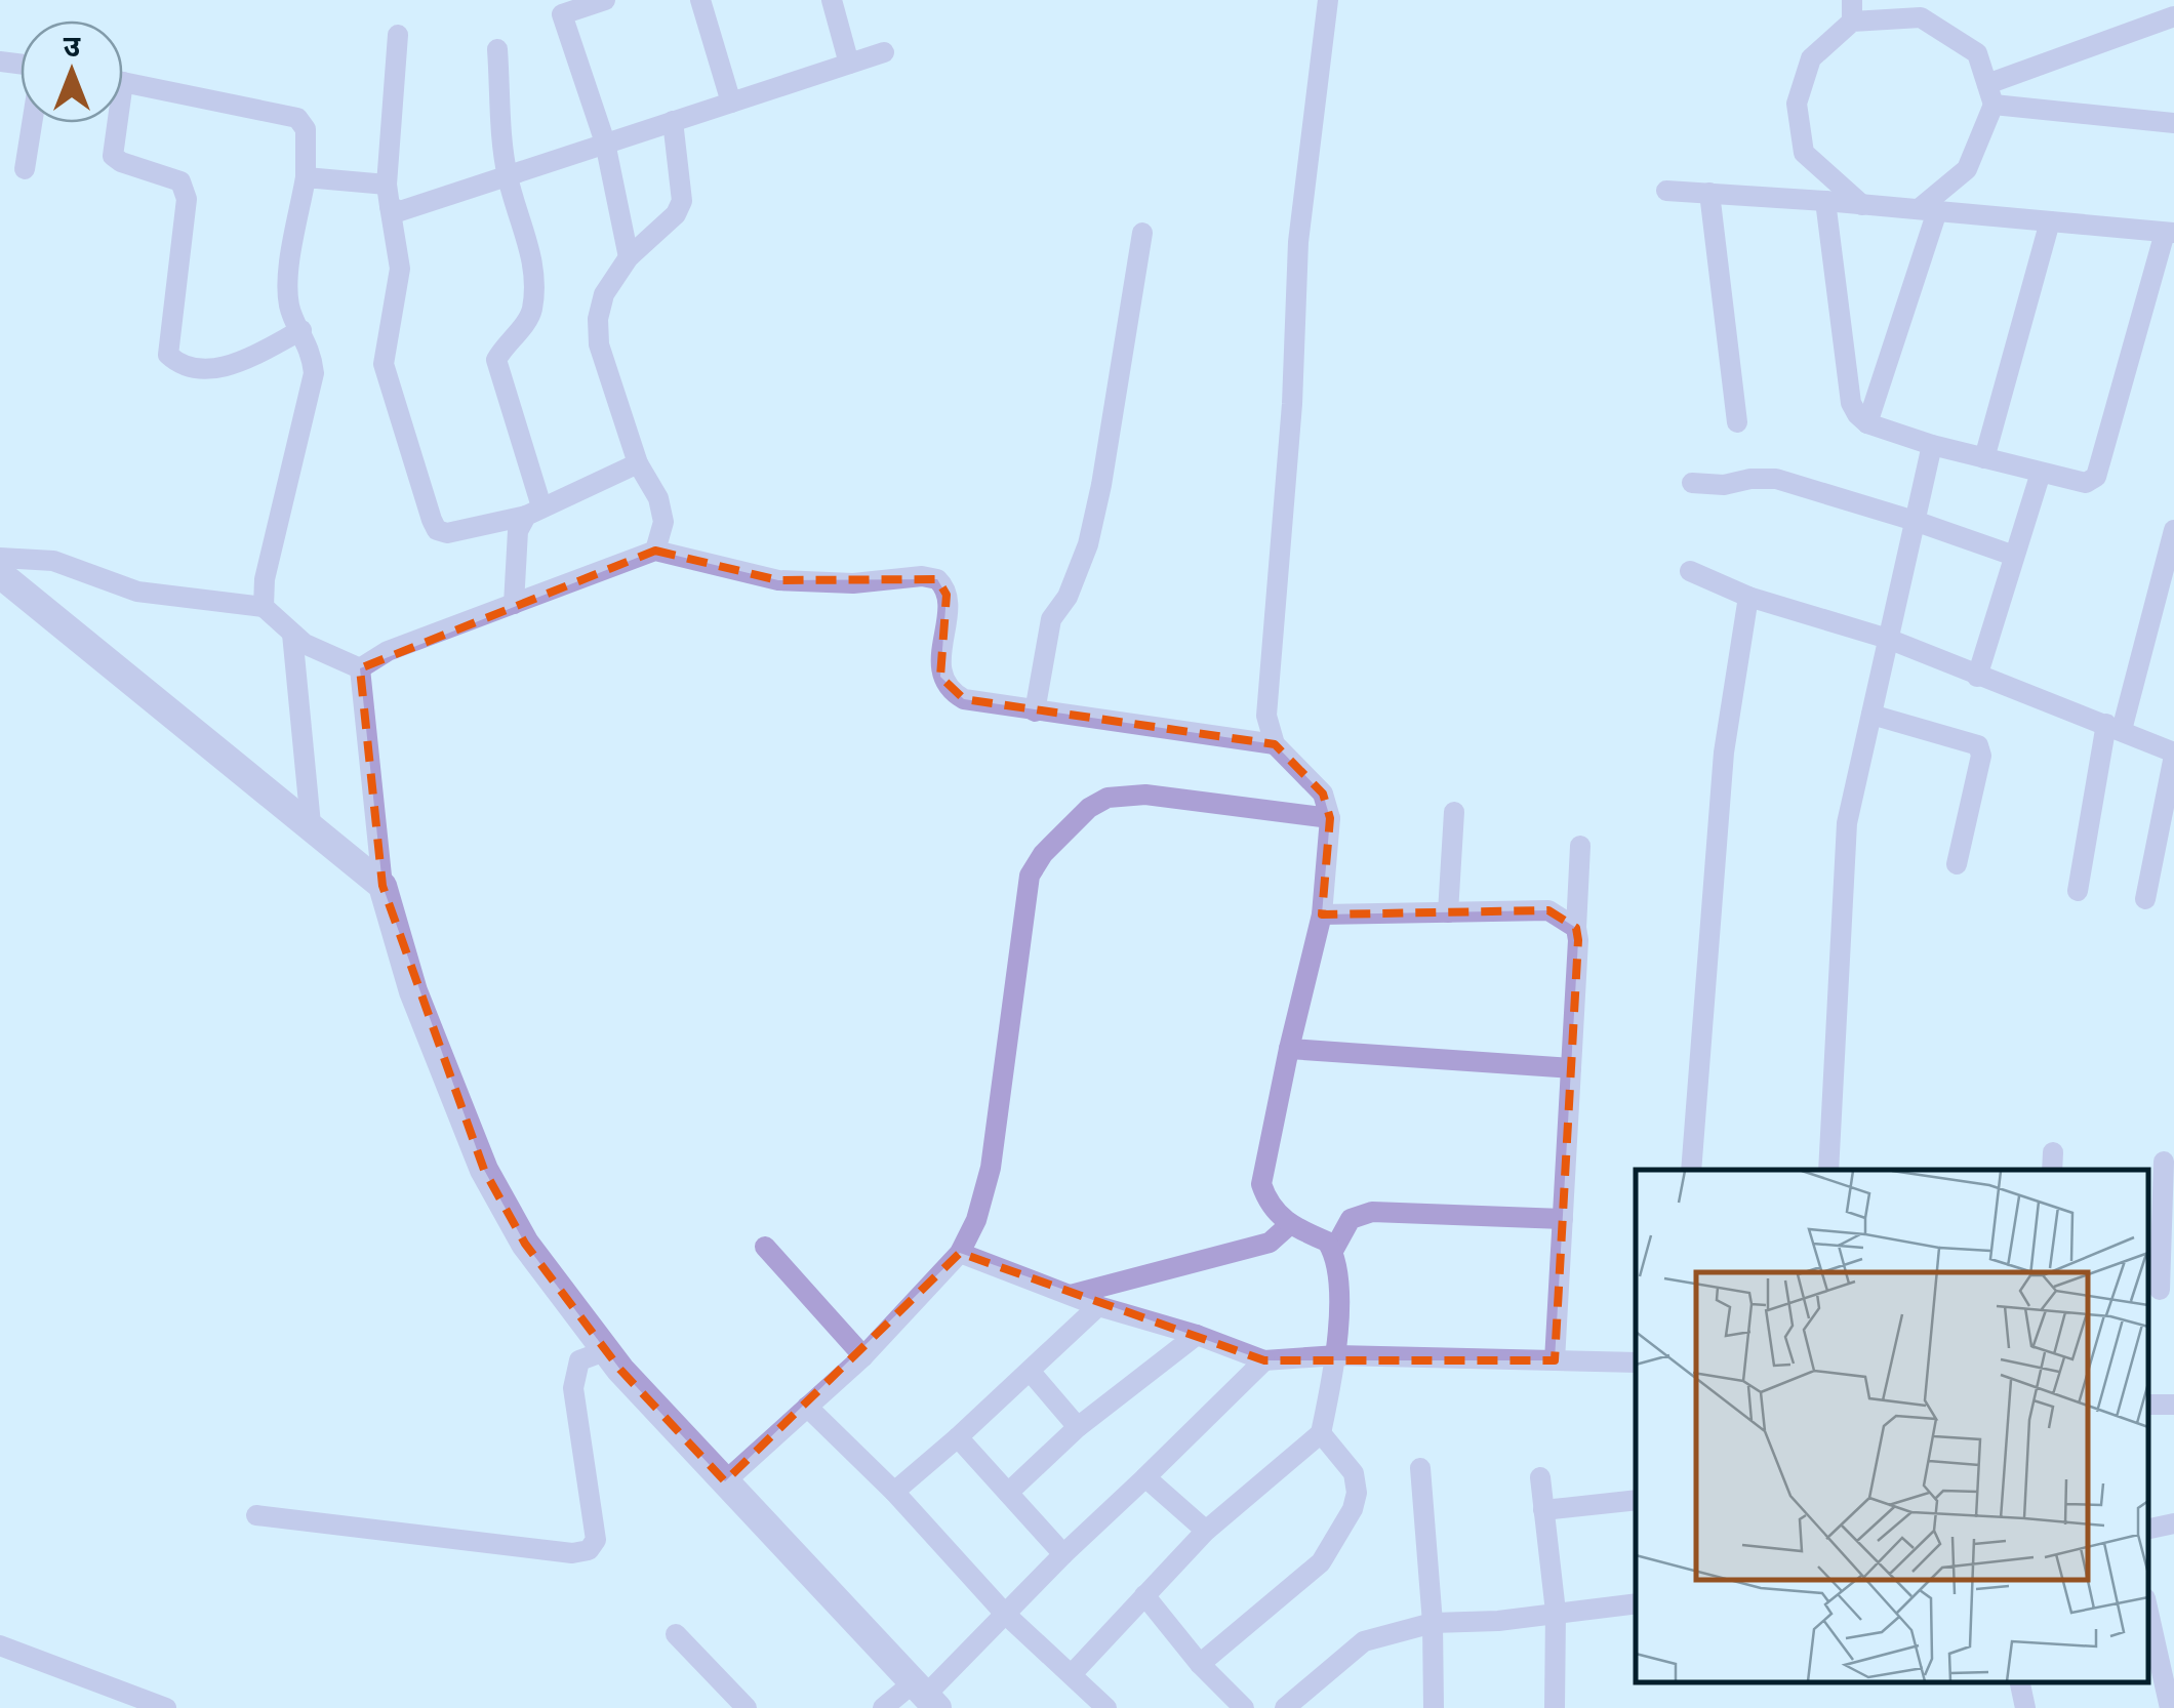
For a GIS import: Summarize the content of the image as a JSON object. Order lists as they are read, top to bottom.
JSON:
{
  "north": "top"
}
